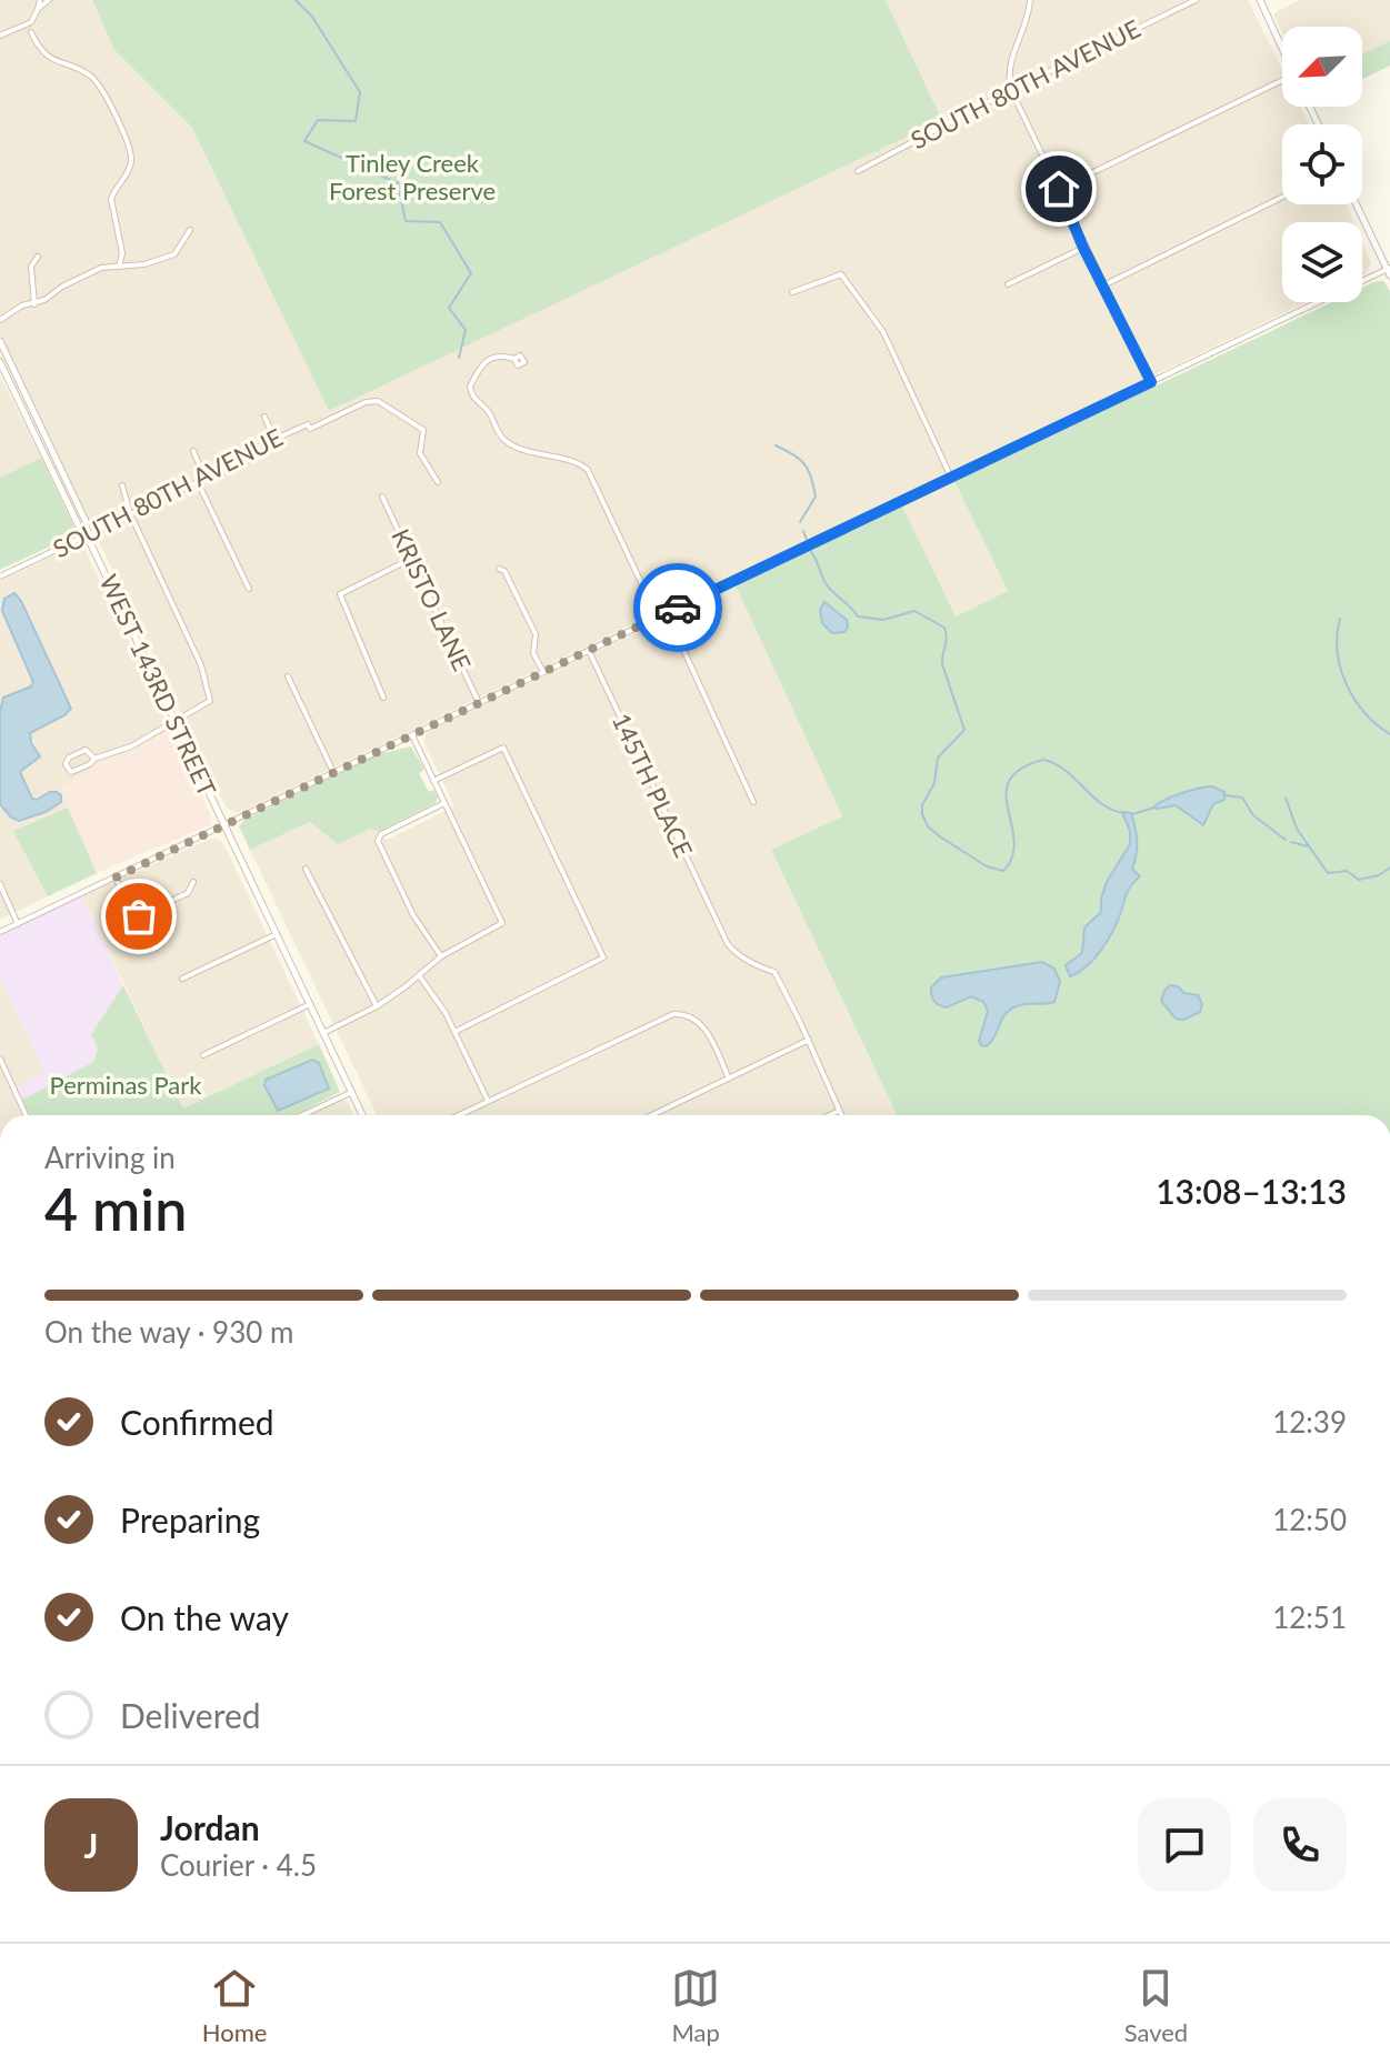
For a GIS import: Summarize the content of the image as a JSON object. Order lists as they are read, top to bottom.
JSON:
{
  "streets": {
    "main road": ["WEST 143RD STREET"],
    "street": ["SOUTH 80TH AVENUE", "KRISTO LANE", "145TH PLACE"]
  },
  "crossings": [
    ["SOUTH 80TH AVENUE", "WEST 143RD STREET"]
  ],
  "parks": ["Tinley Creek Forest Preserve", "Perminas Park"],
  "north": "bottom left",
  "page": {
    "heading": ["4 min", "Arriving in", "13:08–13:13"],
    "panel": ["Jordan", "Courier · 4.5"],
    "bar": "On the way · 930 m",
    "list": [
      ["Confirmed", "12:39"],
      ["Preparing", "12:50"],
      ["On the way", "12:51"],
      "Delivered"
    ],
    "round": "J",
    "tabs": ["Home", "Map", "Saved"]
  }
}
